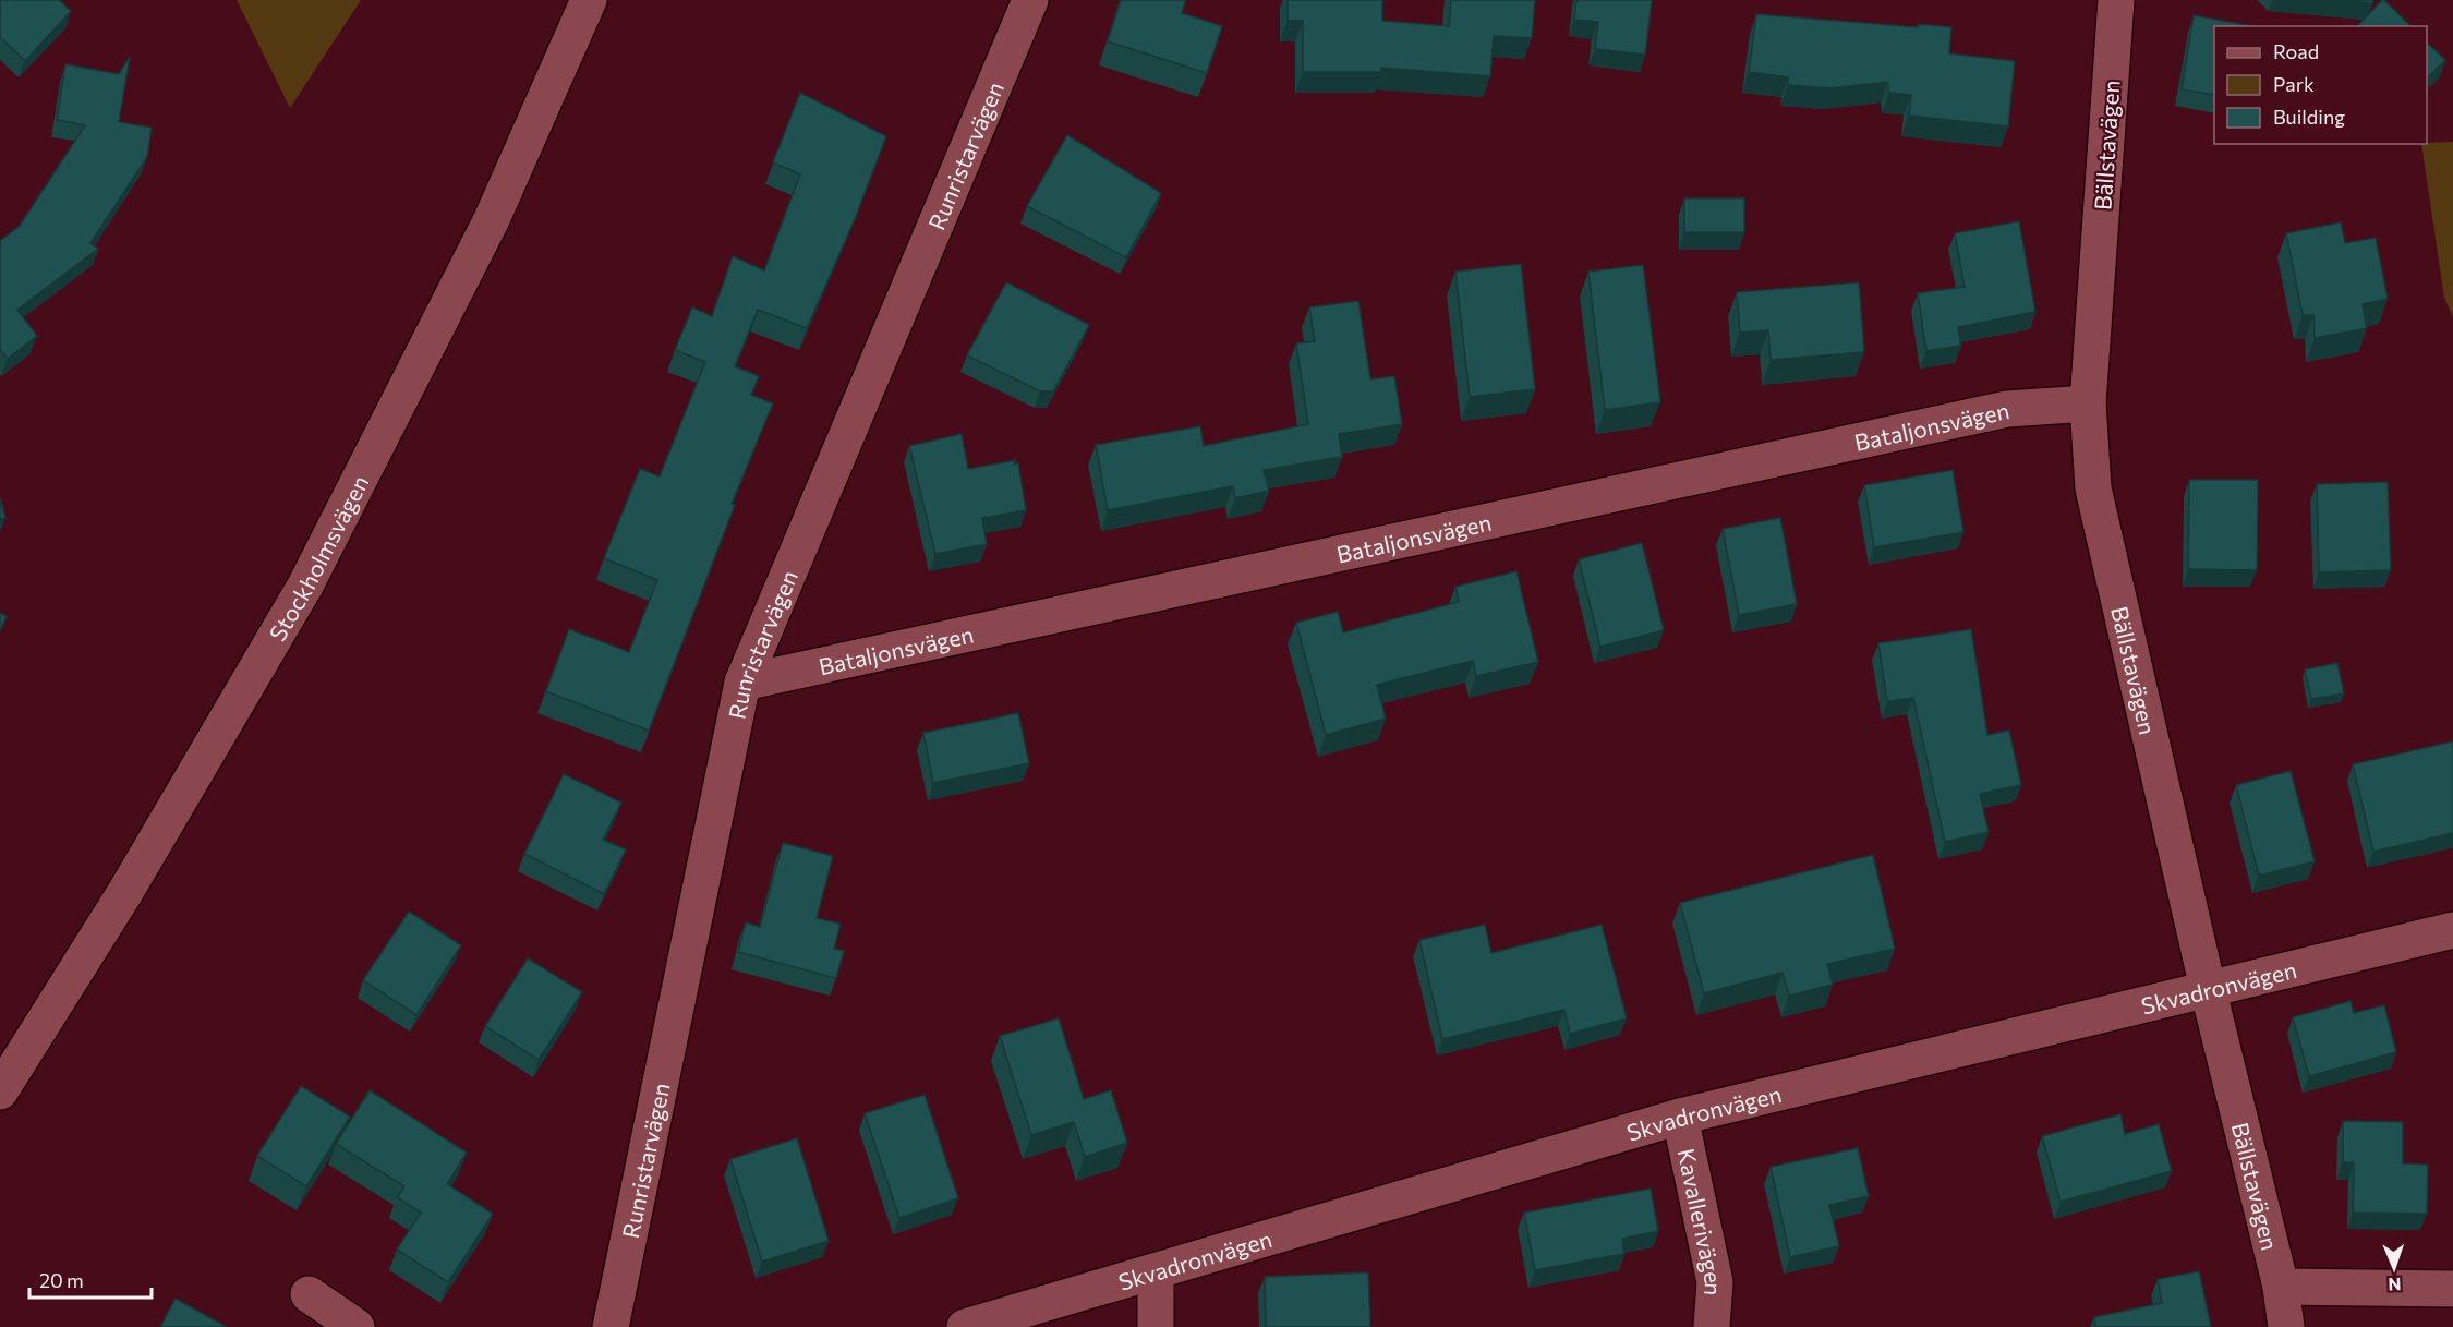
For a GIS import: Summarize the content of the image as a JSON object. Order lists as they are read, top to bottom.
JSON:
{
  "streets": {
    "street": [
      "Bällstavägen",
      "Runristarvägen",
      "Bataljonsvägen",
      "Stockholmsvägen",
      "Skvadronvägen",
      "Kavallerivägen"
    ]
  },
  "crossings": [
    ["Bällstavägen", "Bataljonsvägen"],
    ["Bällstavägen", "Skvadronvägen"],
    ["Runristarvägen", "Bataljonsvägen"],
    ["Skvadronvägen", "Kavallerivägen"]
  ],
  "legend": ["Road", "Park", "Building"],
  "scale_bar": "20 m",
  "north": "bottom"
}
